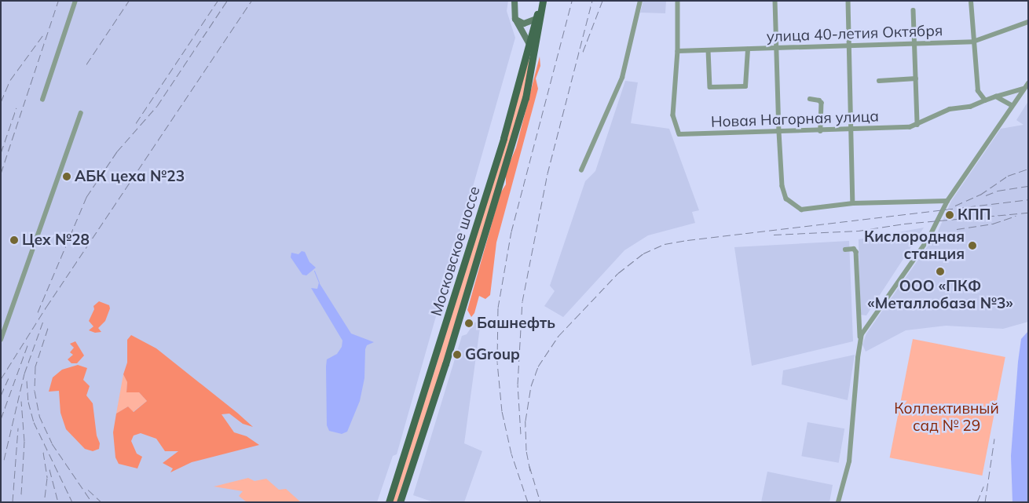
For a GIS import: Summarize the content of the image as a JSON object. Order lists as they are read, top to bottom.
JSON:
{
  "streets": {
    "main road": ["Московское шоссе"],
    "street": ["улица 40-летия Октября", "Новая Нагорная улица"]
  },
  "crossings": [
    ["улица 40-летия Октября", "Новая Нагорная улица"]
  ],
  "parks": ["Коллективный сад № 29"],
  "places": [
    "АБК цеха №23",
    "КПП",
    "Цех №28",
    "Кислородная станция",
    "ООО «ПКФ «Металлобаза №3»",
    "Башнефть",
    "GGroup"
  ]
}
